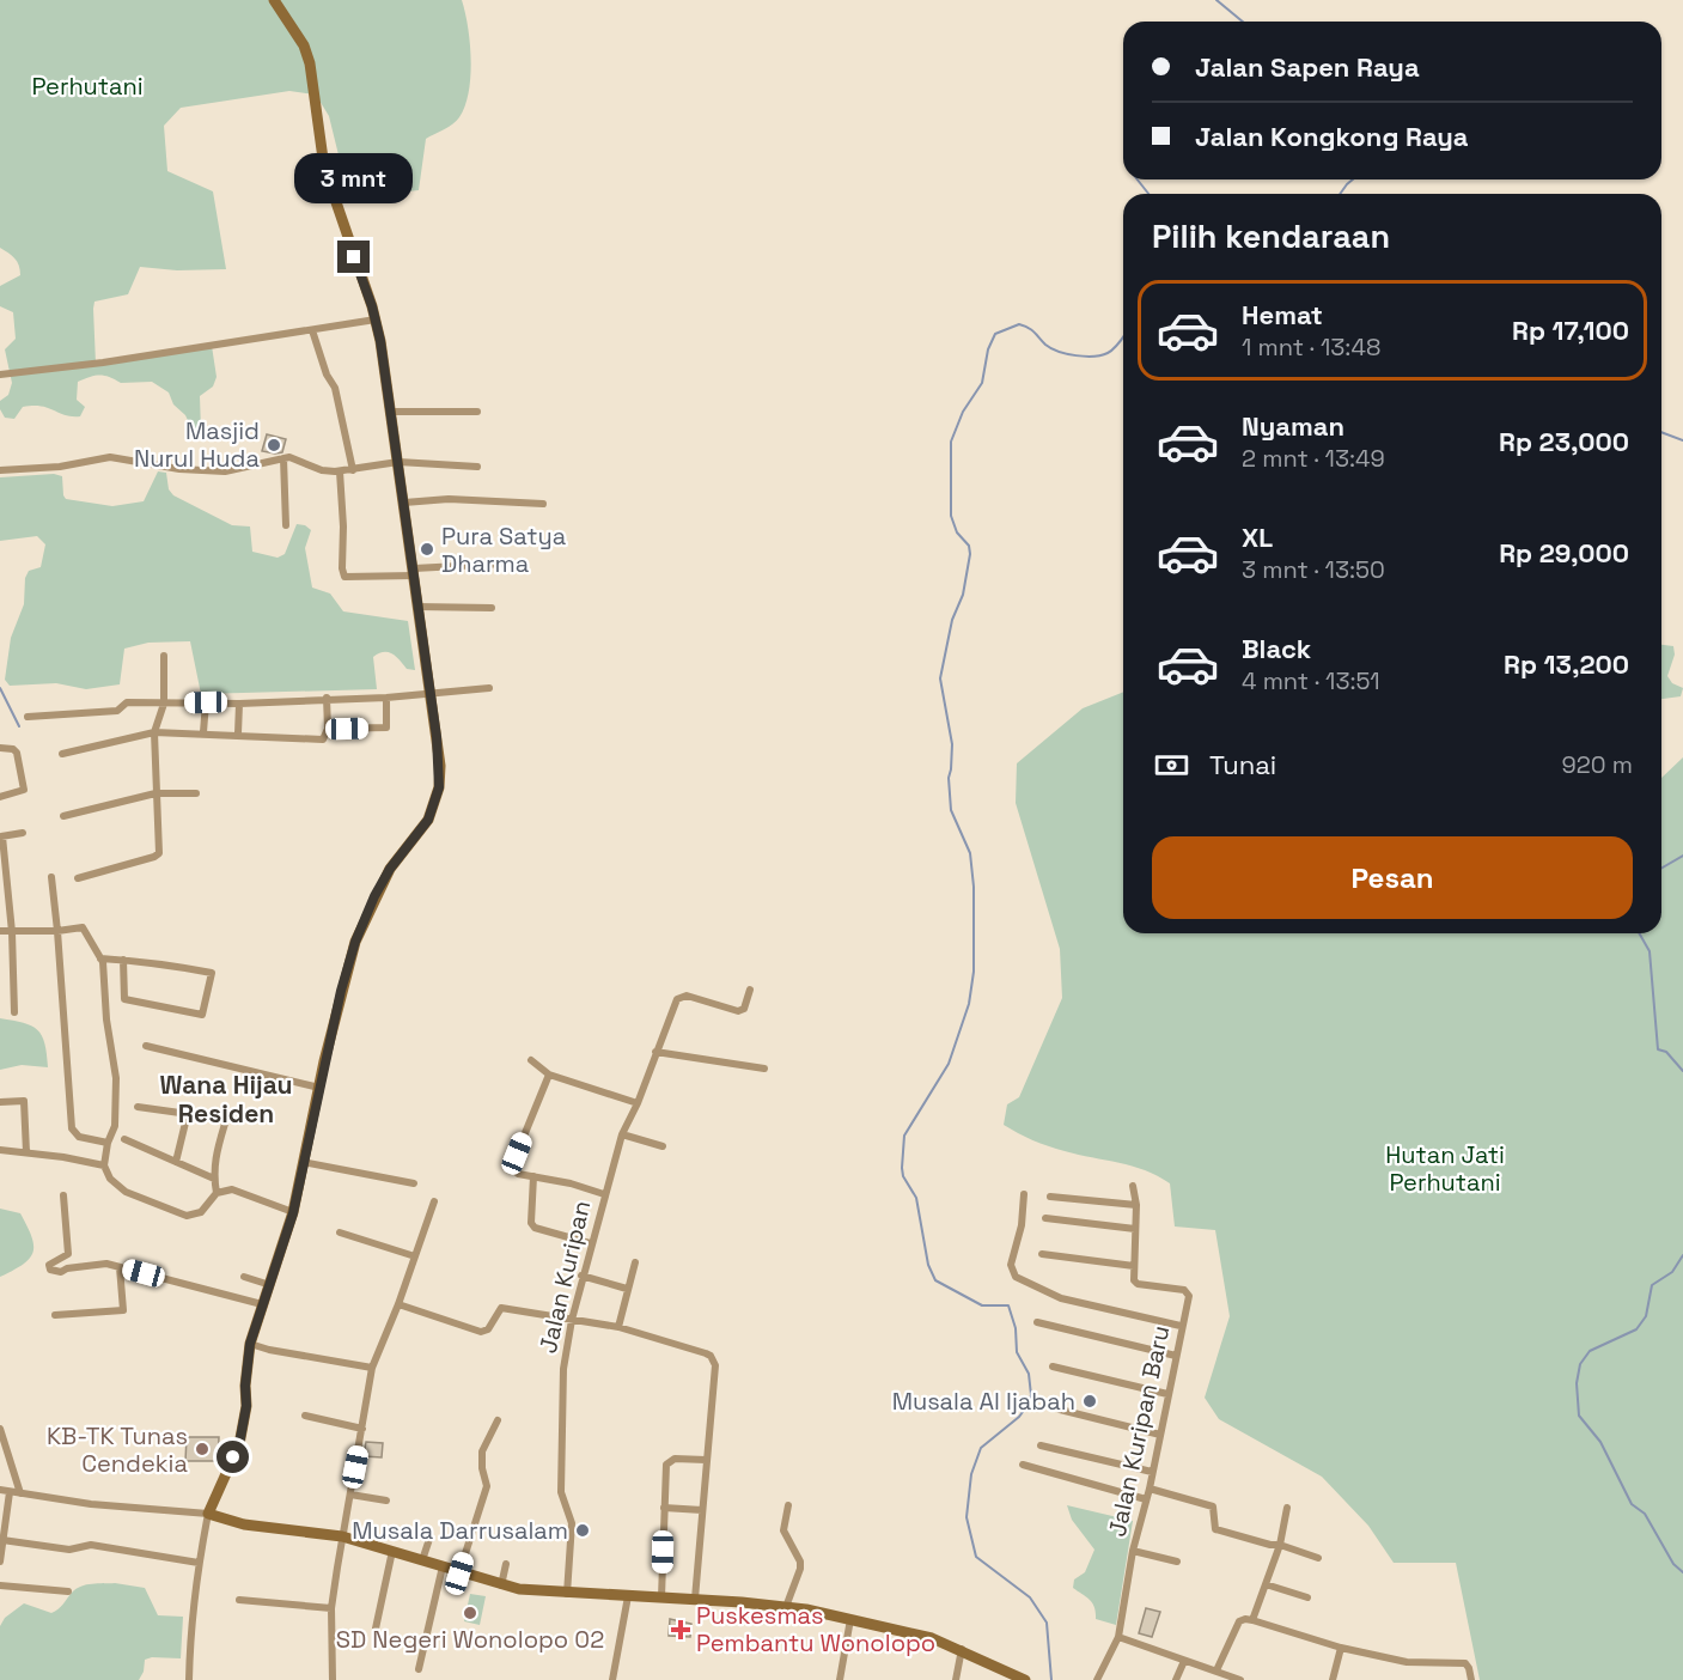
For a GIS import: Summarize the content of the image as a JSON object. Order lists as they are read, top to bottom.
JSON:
{
  "streets": {
    "street": ["Jalan Kuripan", "Jalan Kuripan Baru"]
  },
  "districts": ["Wana Hijau Residen"],
  "parks": ["Perhutani", "Hutan Jati Perhutani"],
  "places": {
    "other": [
      "Masjid Nurul Huda",
      "Pura Satya Dharma",
      "Musala Al Ijabah",
      "KB-TK Tunas Cendekia",
      "Musala Darrusalam",
      "SD Negeri Wonolopo 02"
    ],
    "health": ["Puskesmas Pembantu Wonolopo"]
  },
  "page": {
    "banner": ["Jalan Sapen Raya", "Jalan Kongkong Raya"],
    "bubble": "3 mnt",
    "heading": "Pilih kendaraan",
    "list": [
      {
        "name": "Hemat",
        "note": "1 mnt · 13:48",
        "value": "Rp 17,100"
      },
      {
        "name": "Nyaman",
        "note": "2 mnt · 13:49",
        "value": "Rp 23,000"
      },
      {
        "name": "XL",
        "note": "3 mnt · 13:50",
        "value": "Rp 29,000"
      },
      {
        "name": "Black",
        "note": "4 mnt · 13:51",
        "value": "Rp 13,200"
      }
    ],
    "pay": ["Tunai", "920 m"],
    "buttons": "Pesan"
  }
}
